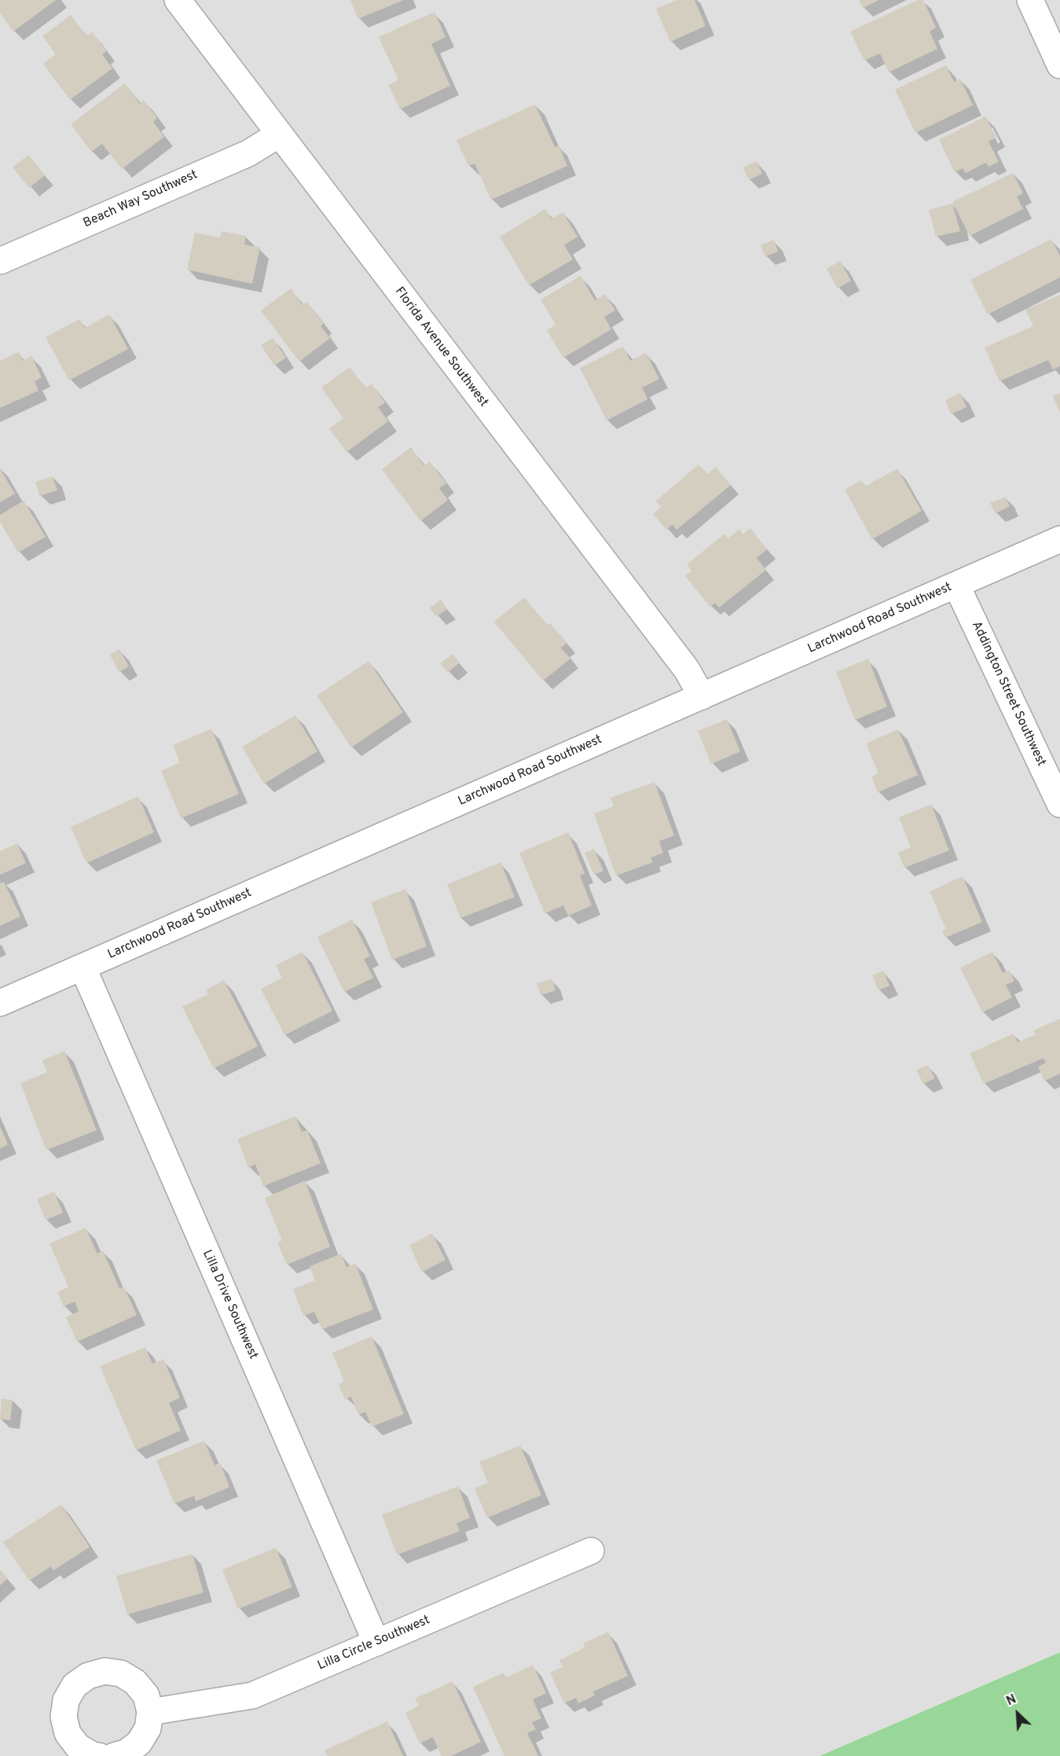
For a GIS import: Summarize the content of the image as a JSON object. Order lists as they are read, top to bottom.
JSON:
{
  "streets": {
    "street": [
      "Beach Way Southwest",
      "Florida Avenue Southwest",
      "Larchwood Road Southwest",
      "Addington Street Southwest",
      "Lilla Drive Southwest",
      "Lilla Circle Southwest"
    ]
  },
  "crossings": [
    ["Beach Way Southwest", "Florida Avenue Southwest"],
    ["Florida Avenue Southwest", "Larchwood Road Southwest"],
    ["Larchwood Road Southwest", "Addington Street Southwest"],
    ["Larchwood Road Southwest", "Lilla Drive Southwest"],
    ["Lilla Drive Southwest", "Lilla Circle Southwest"]
  ],
  "north": "top left"
}
